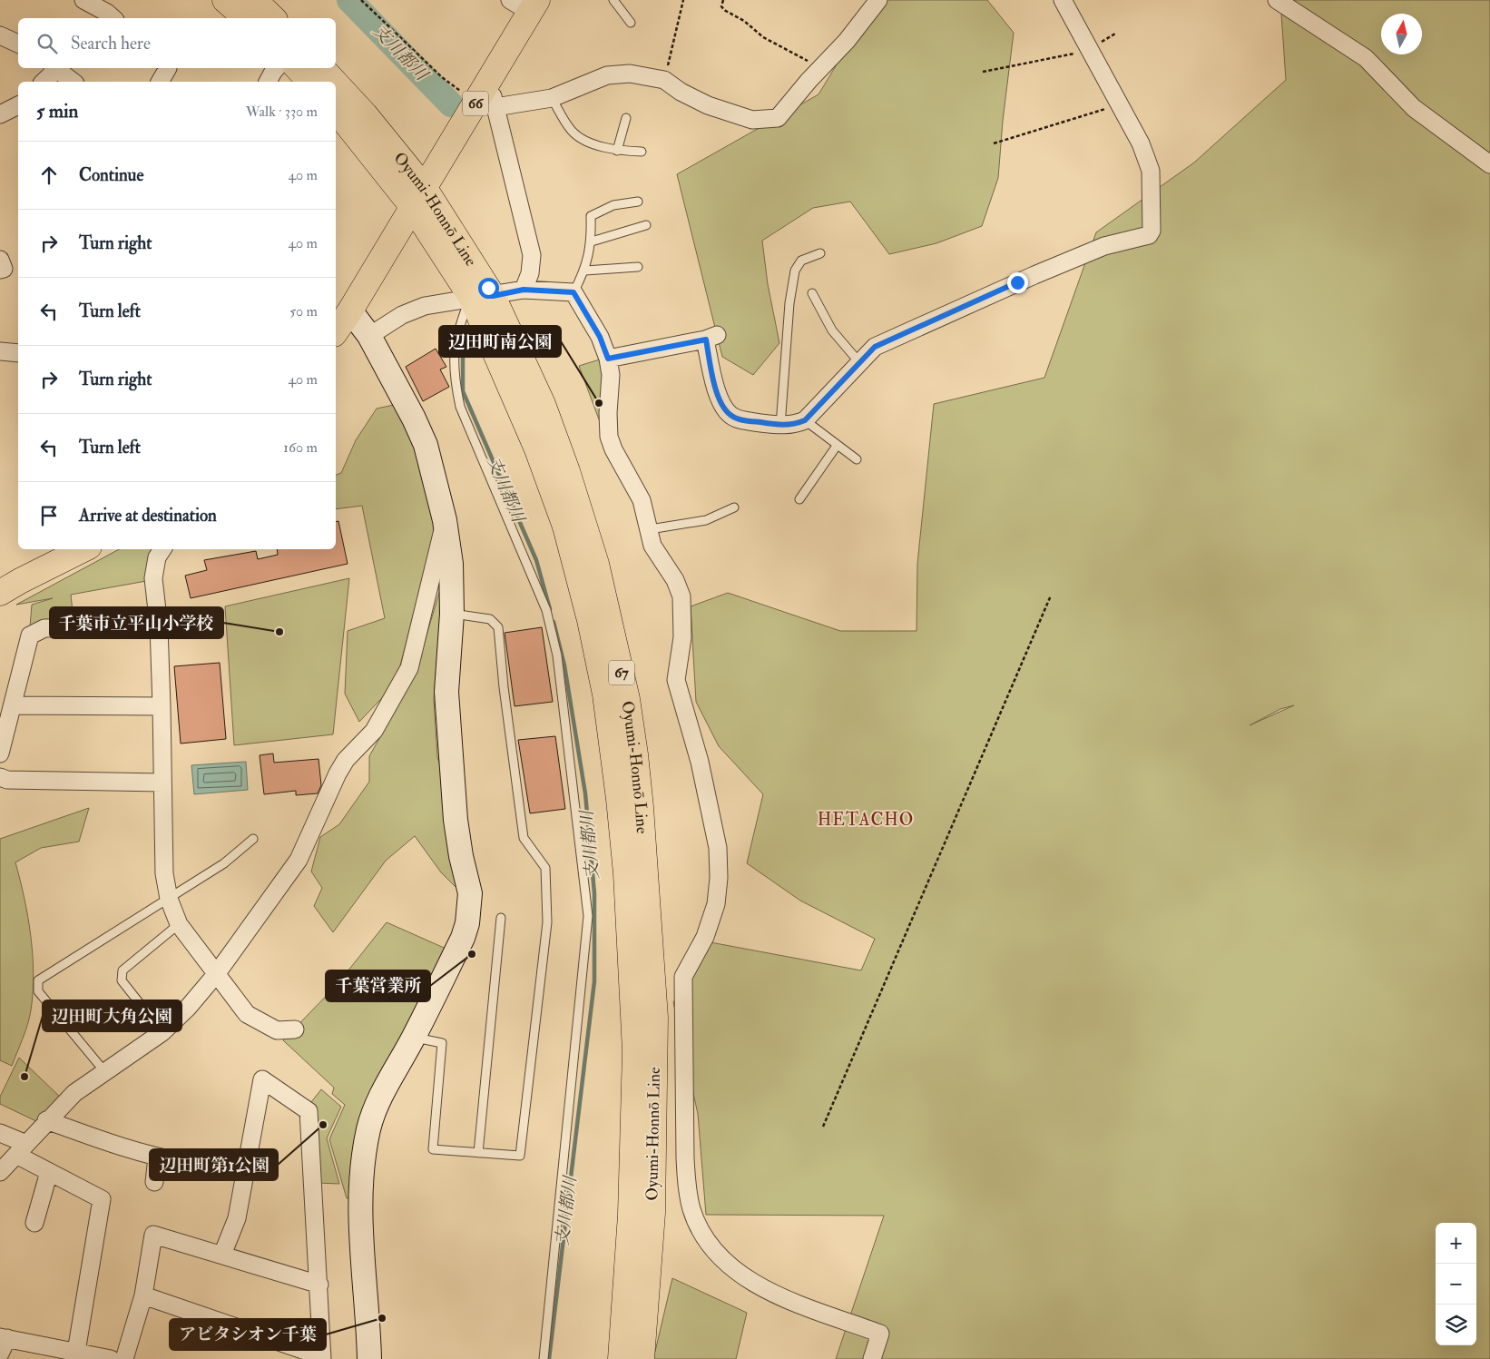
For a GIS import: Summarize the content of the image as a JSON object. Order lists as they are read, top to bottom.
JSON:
{
  "streets": {
    "main road": ["66", "Oyumi-Honnō Line", "67"]
  },
  "crossings": [
    ["66", "Oyumi-Honnō Line"]
  ],
  "districts": ["HETACHO"],
  "water": ["支川都川"],
  "places": [
    "辺田町南公園",
    "千葉市立平山小学校",
    "千葉営業所",
    "辺田町大角公園",
    "辺田町第1公園",
    "アビタシオン千葉"
  ],
  "north": "top",
  "page": {
    "search": "Search here",
    "heading": ["5 min", "Walk · 330 m"],
    "list": [
      ["Continue", "40 m"],
      ["Turn right", "40 m"],
      ["Turn left", "50 m"],
      ["Turn right", "40 m"],
      ["Turn left", "160 m"],
      "Arrive at destination"
    ],
    "map_buttons": ["+", "−"]
  }
}
